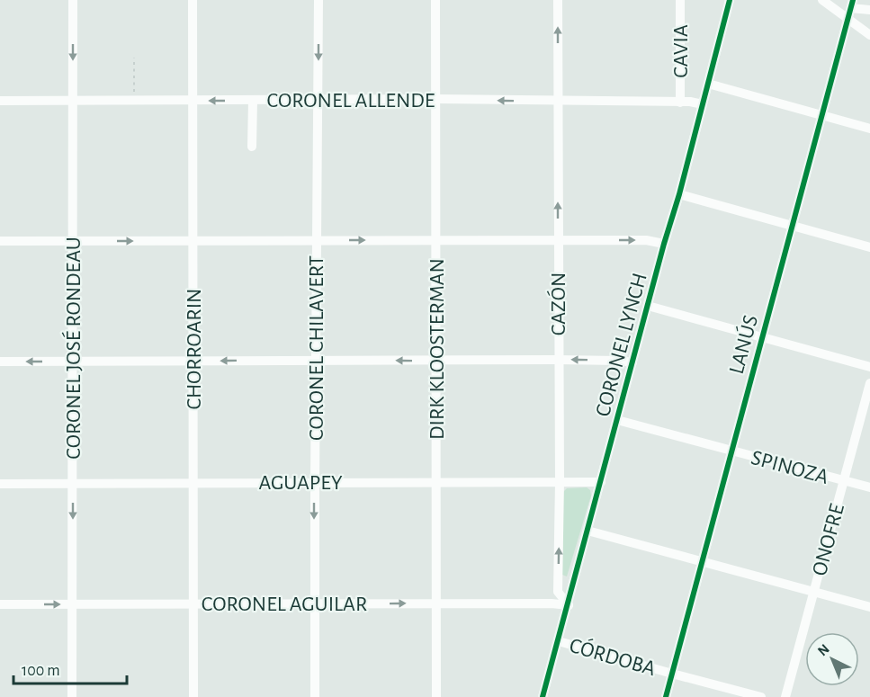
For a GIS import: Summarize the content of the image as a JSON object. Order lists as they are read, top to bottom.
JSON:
{
  "streets": {
    "street": [
      "CAVIA",
      "CORONEL ALLENDE",
      "CAZÓN",
      "CORONEL LYNCH",
      "LANÚS",
      "CORONEL JOSÉ RONDEAU",
      "CORONEL CHILAVERT",
      "CHORROARIN",
      "DIRK KLOOSTERMAN",
      "SPINOZA",
      "AGUAPEY",
      "ONOFRE",
      "CORONEL AGUILAR",
      "CÓRDOBA"
    ]
  },
  "crossings": [
    ["CAVIA", "CORONEL ALLENDE"],
    ["CORONEL ALLENDE", "CAZÓN"],
    ["CORONEL ALLENDE", "CORONEL LYNCH"],
    ["CORONEL ALLENDE", "CORONEL JOSÉ RONDEAU"],
    ["CORONEL ALLENDE", "CORONEL CHILAVERT"],
    ["CORONEL ALLENDE", "CHORROARIN"],
    ["CORONEL ALLENDE", "DIRK KLOOSTERMAN"],
    ["CAZÓN", "CORONEL LYNCH"],
    ["CAZÓN", "AGUAPEY"],
    ["CAZÓN", "CORONEL AGUILAR"],
    ["CORONEL LYNCH", "SPINOZA"],
    ["CORONEL LYNCH", "AGUAPEY"],
    ["CORONEL LYNCH", "CORONEL AGUILAR"],
    ["CORONEL LYNCH", "CÓRDOBA"],
    ["LANÚS", "SPINOZA"],
    ["LANÚS", "CÓRDOBA"],
    ["CORONEL JOSÉ RONDEAU", "AGUAPEY"],
    ["CORONEL JOSÉ RONDEAU", "CORONEL AGUILAR"],
    ["CORONEL CHILAVERT", "AGUAPEY"],
    ["CORONEL CHILAVERT", "CORONEL AGUILAR"],
    ["CHORROARIN", "AGUAPEY"],
    ["CHORROARIN", "CORONEL AGUILAR"],
    ["DIRK KLOOSTERMAN", "AGUAPEY"],
    ["DIRK KLOOSTERMAN", "CORONEL AGUILAR"],
    ["SPINOZA", "ONOFRE"]
  ],
  "one_way": ["CAZÓN"],
  "scale_bar": "100 m",
  "north": "top left"
}
